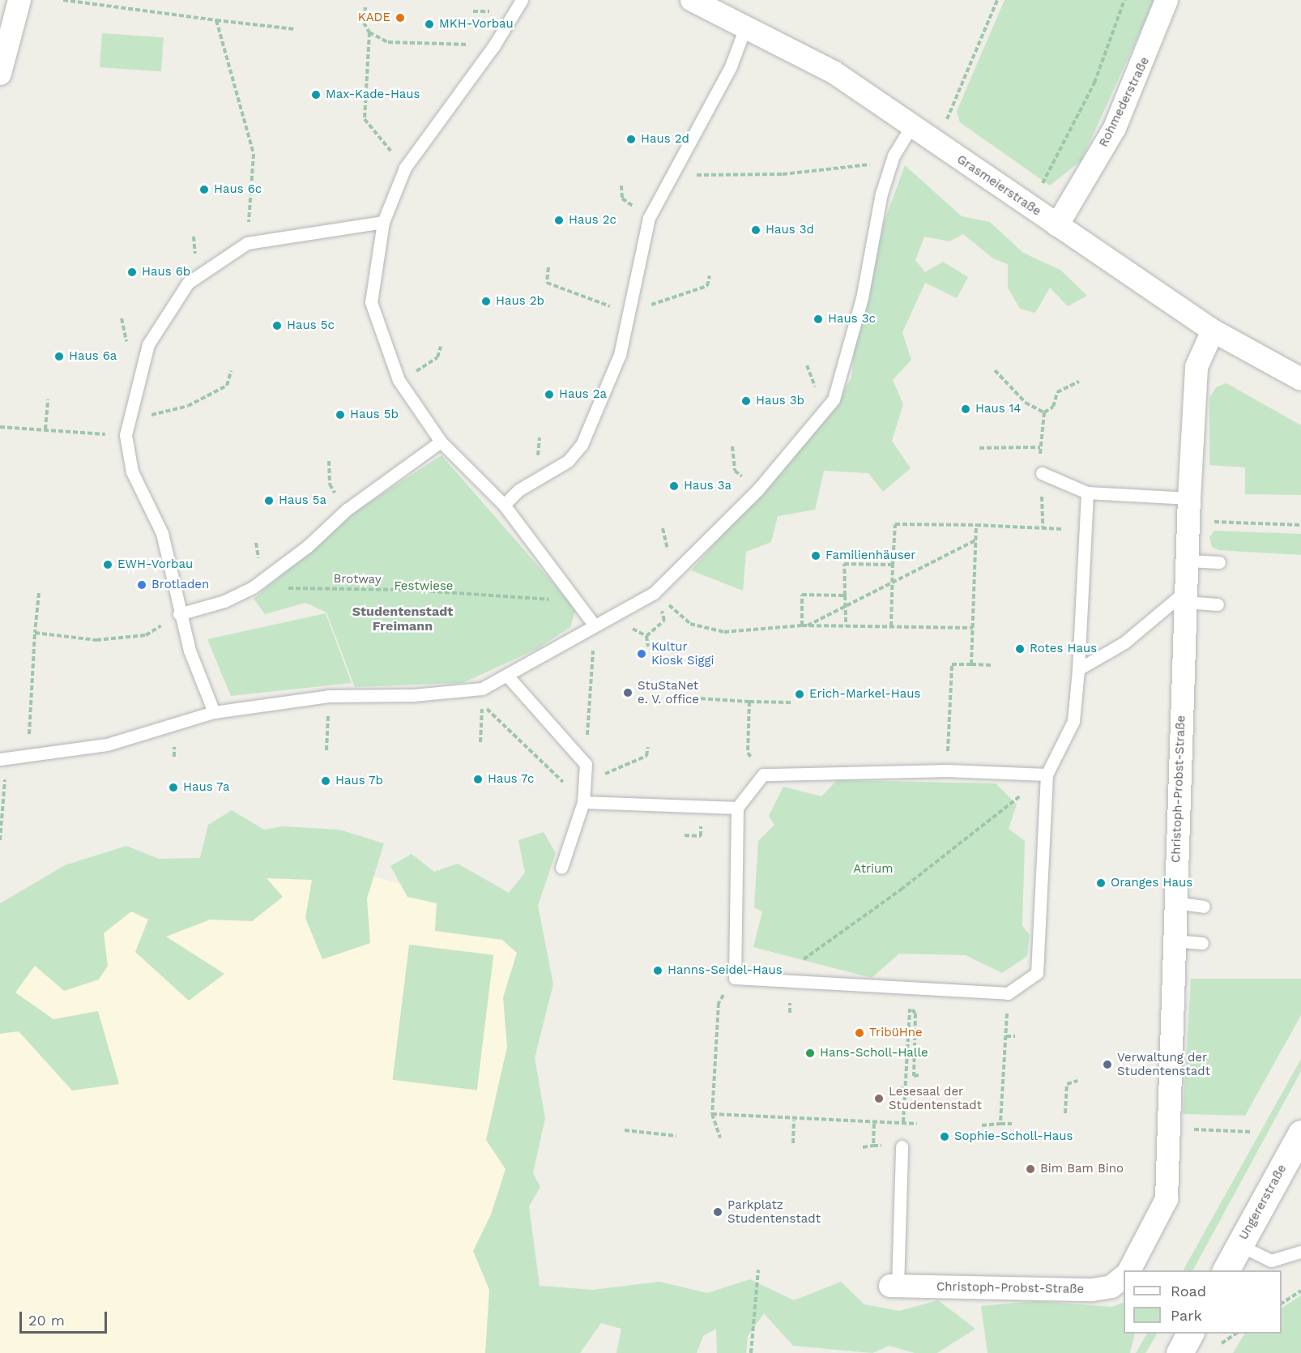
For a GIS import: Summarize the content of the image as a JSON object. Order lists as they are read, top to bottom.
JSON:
{
  "streets": {
    "main road": ["Ungererstraße"],
    "street": ["Rohmederstraße", "Grasmeierstraße", "Christoph-Probst-Straße"],
    "path": ["Brotway"]
  },
  "crossings": [
    ["Rohmederstraße", "Grasmeierstraße"],
    ["Grasmeierstraße", "Christoph-Probst-Straße"]
  ],
  "districts": ["Studentenstadt Freimann"],
  "parks": ["Festwiese", "Atrium"],
  "places": [
    "KADE",
    "MKH-Vorbau",
    "Max-Kade-Haus",
    "Haus 2d",
    "Haus 6c",
    "Haus 2c",
    "Haus 3d",
    "Haus 6b",
    "Haus 2b",
    "Haus 3c",
    "Haus 5c",
    "Haus 6a",
    "Haus 2a",
    "Haus 3b",
    "Haus 14",
    "Haus 5b",
    "Haus 3a",
    "Haus 5a",
    "Familienhäuser",
    "EWH-Vorbau",
    "Brotladen",
    "Rotes Haus",
    "Kultur Kiosk Siggi",
    "StuStaNet e. V. office",
    "Erich-Markel-Haus",
    "Haus 7c",
    "Haus 7b",
    "Haus 7a",
    "Oranges Haus",
    "Hanns-Seidel-Haus",
    "TribüHne",
    "Hans-Scholl-Halle",
    "Verwaltung der Studentenstadt",
    "Lesesaal der Studentenstadt",
    "Sophie-Scholl-Haus",
    "Bim Bam Bino",
    "Parkplatz Studentenstadt"
  ],
  "legend": ["Road", "Park"],
  "scale_bar": "20 m"
}
